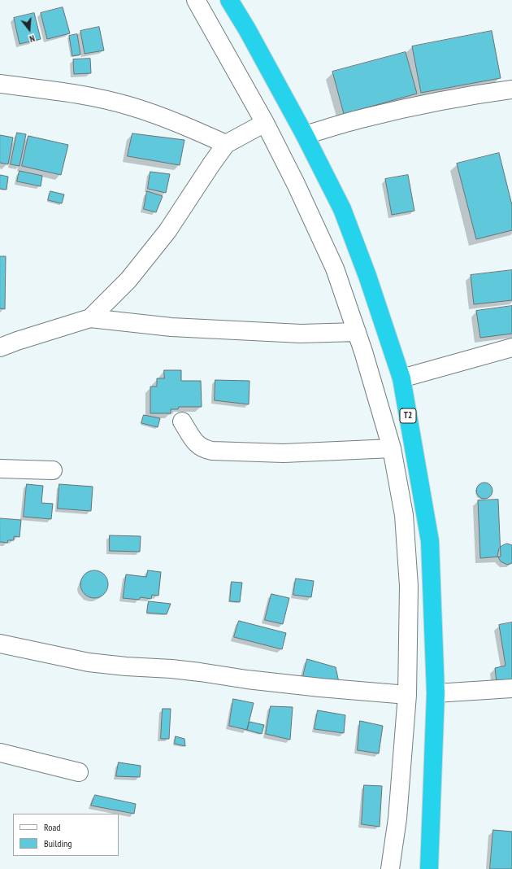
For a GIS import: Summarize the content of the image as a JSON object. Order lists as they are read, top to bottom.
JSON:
{
  "streets": {
    "highway": ["T2"]
  },
  "legend": ["Road", "Building"],
  "north": "bottom"
}
